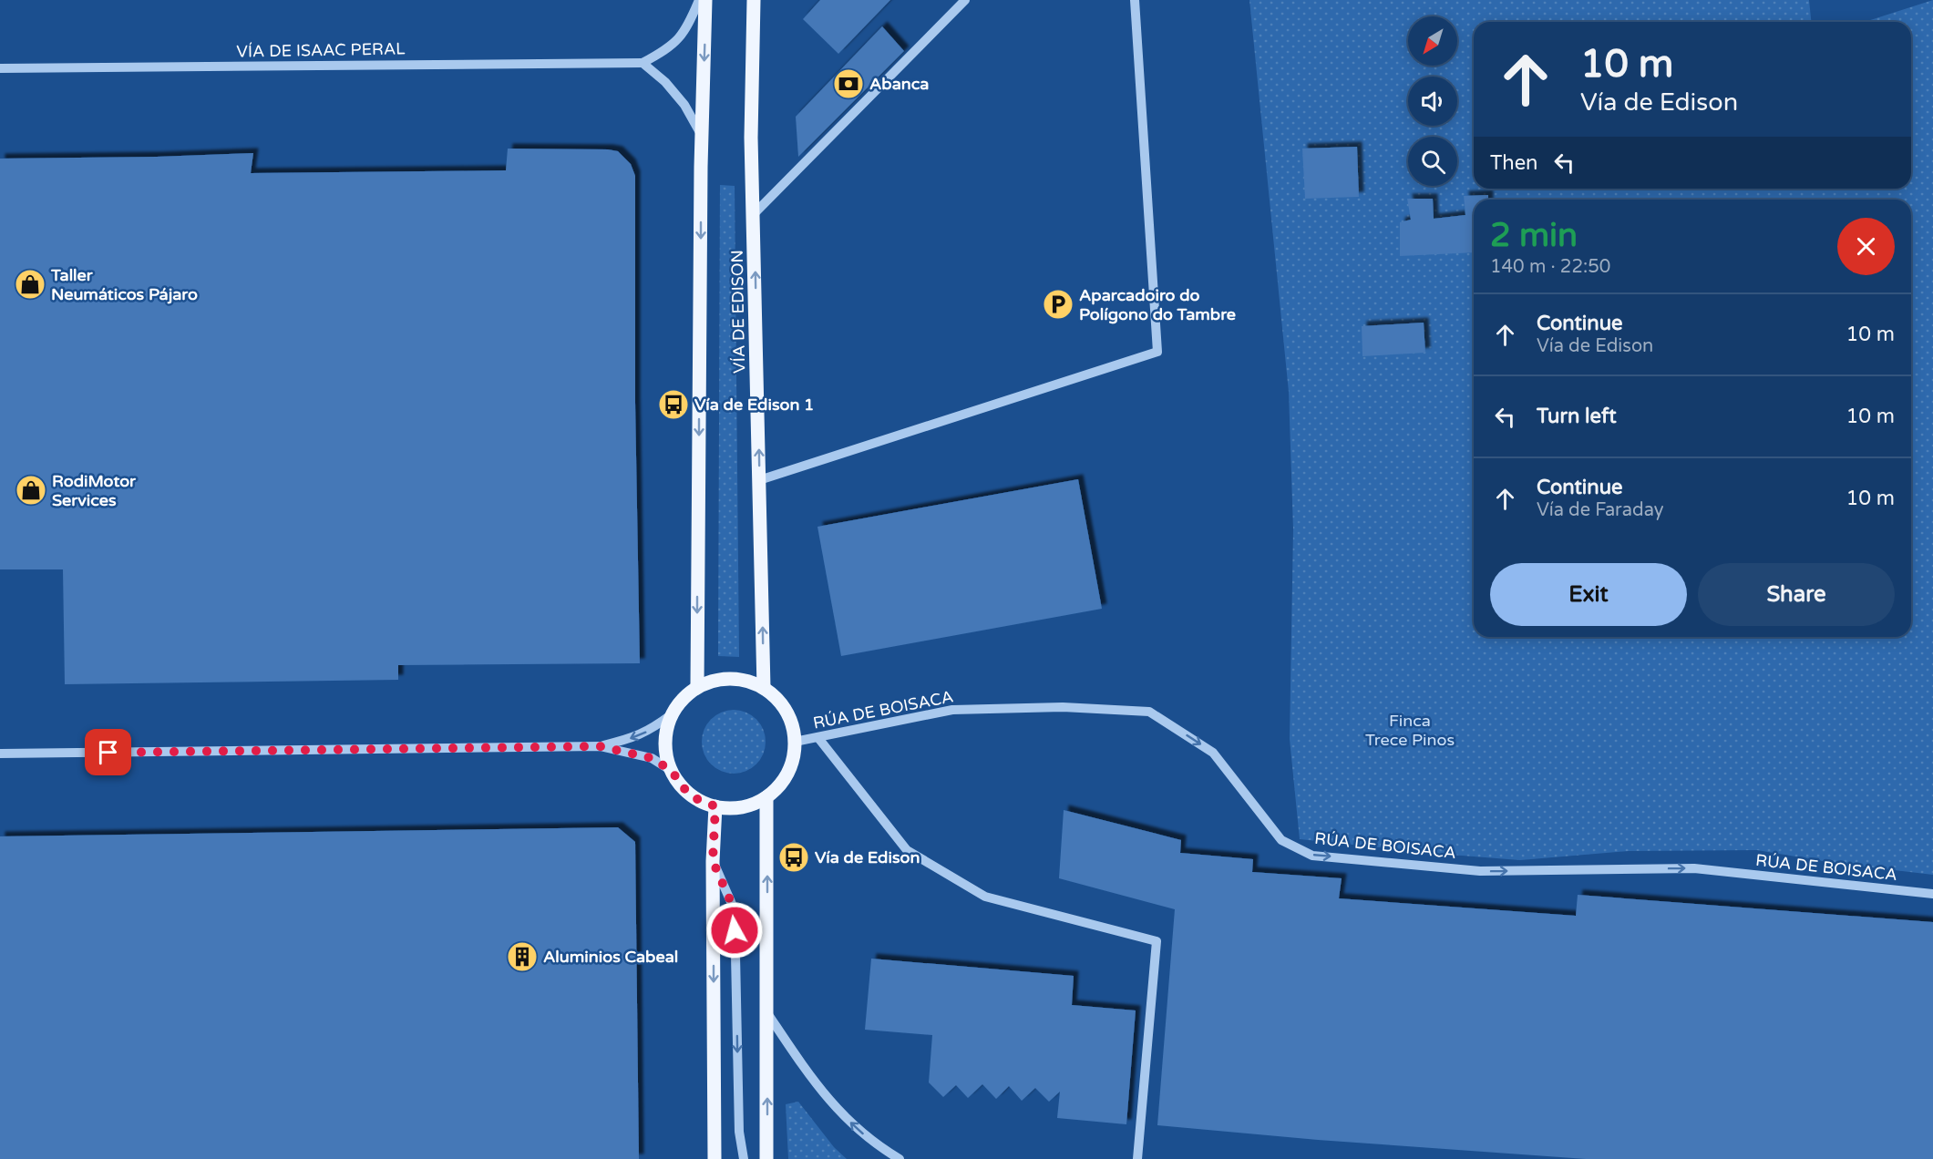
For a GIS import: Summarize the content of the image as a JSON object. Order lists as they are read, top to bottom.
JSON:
{
  "streets": {
    "main road": ["VÍA DE EDISON"],
    "street": ["VÍA DE ISAAC PERAL", "RÚA DE BOISACA"]
  },
  "crossings": [
    ["VÍA DE EDISON", "RÚA DE BOISACA"]
  ],
  "one_way": ["RÚA DE BOISACA"],
  "parks": ["Finca Trece Pinos"],
  "places": {
    "bank": ["Abanca"],
    "shop": ["Taller Neumáticos Pájaro", "RodiMotor Services"],
    "parking": ["Aparcadoiro do Polígono do Tambre"],
    "bus stop": ["Vía de Edison 1", "Vía de Edison"],
    "building": ["Aluminios Cabeal"]
  },
  "north": "bottom left",
  "page": {
    "turn": ["10 m", "Vía de Edison"],
    "then": "Then",
    "heading": ["2 min", "140 m · 22:50"],
    "list": [
      {
        "name": "Continue",
        "note": "Vía de Edison",
        "value": "10 m"
      },
      {
        "name": "Turn left",
        "value": "10 m"
      },
      {
        "name": "Continue",
        "note": "Vía de Faraday",
        "value": "10 m"
      }
    ],
    "buttons": ["Exit", "Share"]
  }
}
